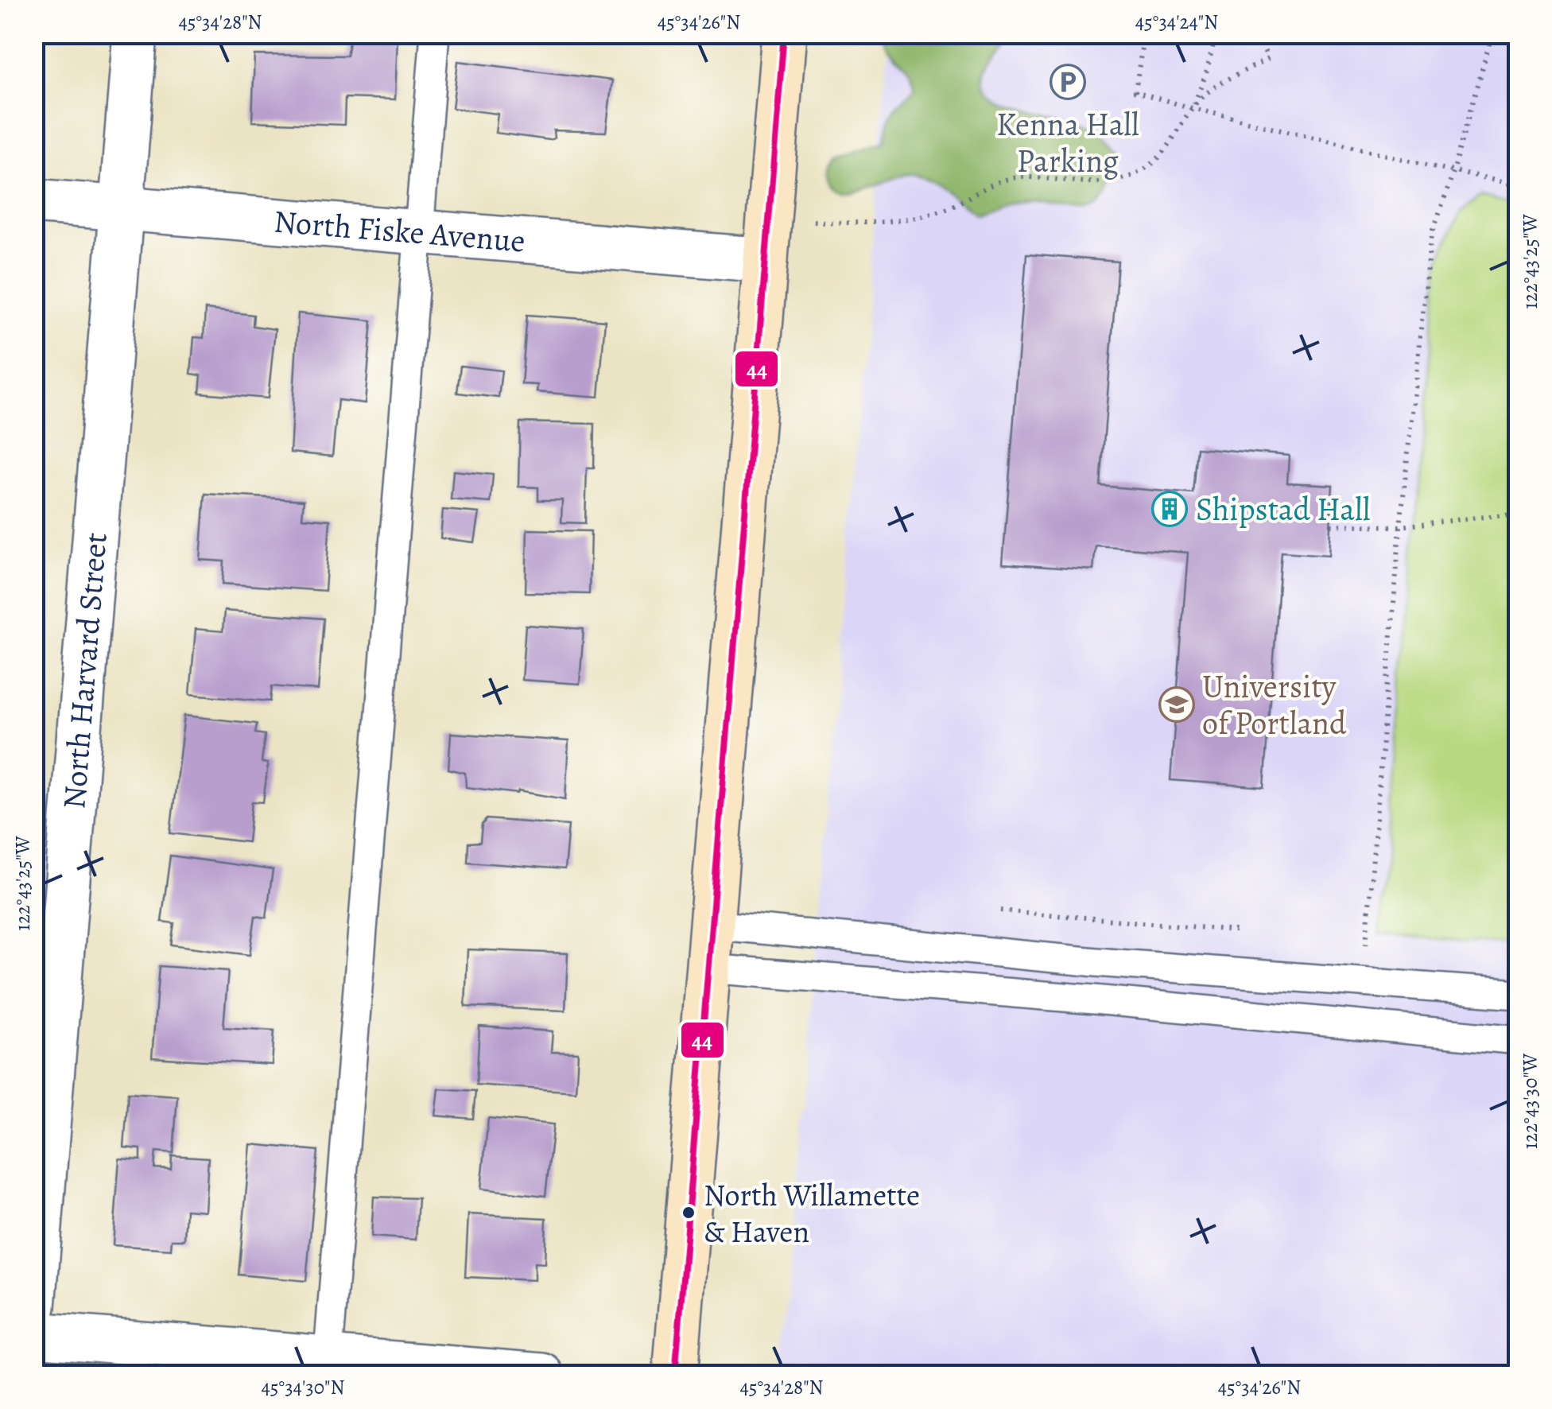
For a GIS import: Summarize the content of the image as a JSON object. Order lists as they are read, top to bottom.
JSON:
{
  "streets": {
    "street": ["North Fiske Avenue", "North Harvard Street"]
  },
  "crossings": [
    ["North Fiske Avenue", "North Harvard Street"]
  ],
  "places": {
    "parking": ["Kenna Hall Parking"],
    "building": ["Shipstad Hall"],
    "school or university": ["University of Portland"],
    "other": ["North Willamette & Haven"]
  },
  "lines": ["transit line 44"],
  "coordinates": [
    "45°34'28\"N",
    "45°34'26\"N",
    "45°34'24\"N",
    "122°43'25\"W",
    "122°43'30\"W",
    "45°34'30\"N"
  ]
}
